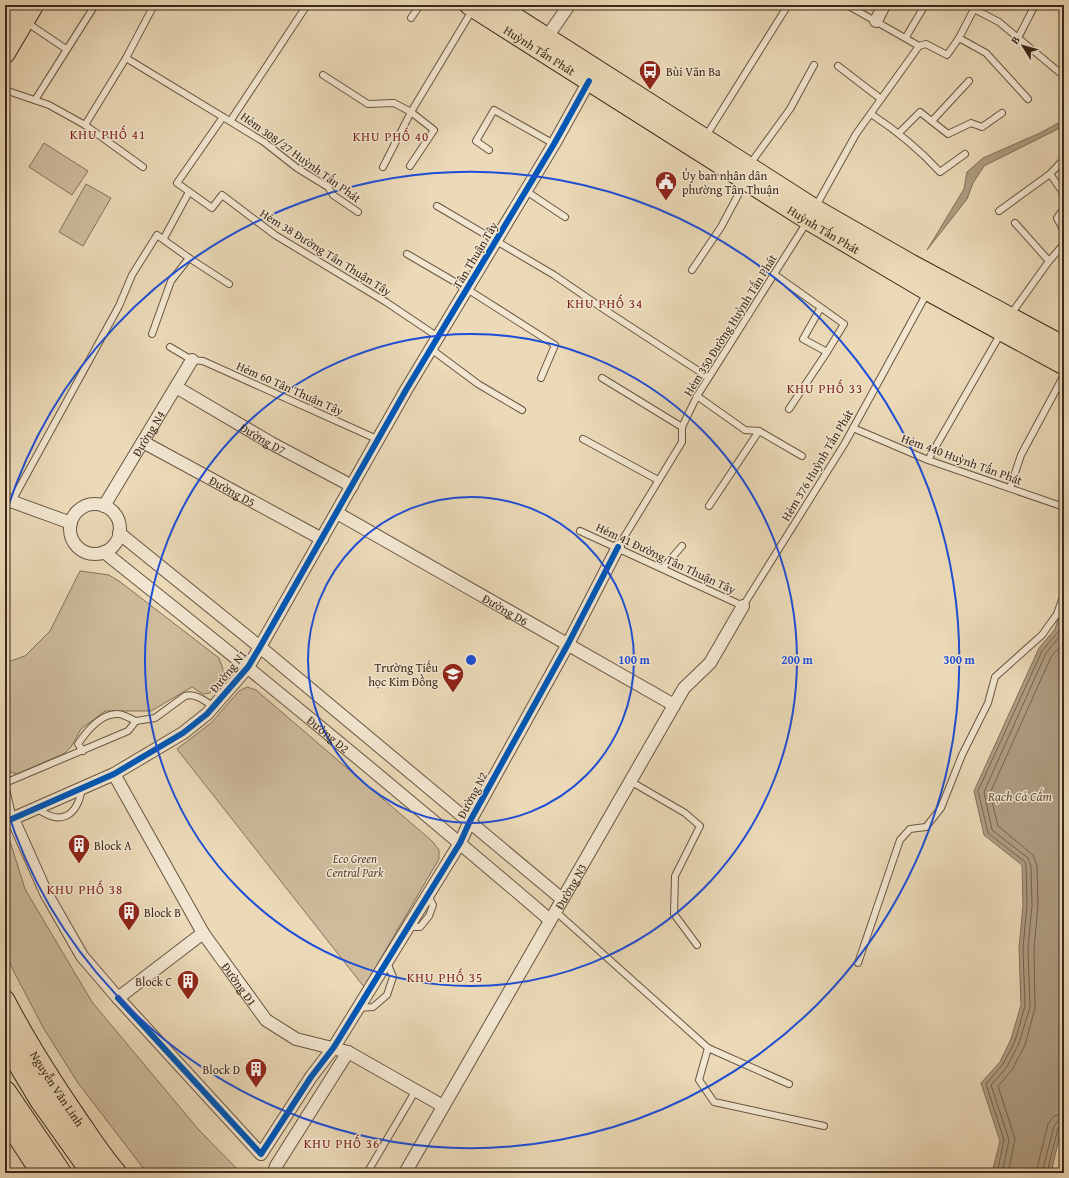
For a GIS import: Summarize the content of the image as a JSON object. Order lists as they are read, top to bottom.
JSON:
{
  "streets": {
    "highway": ["Nguyễn Văn Linh"],
    "main road": ["Huỳnh Tấn Phát"],
    "street": [
      "Tân Thuận Tây",
      "Đường N4",
      "Đường D7",
      "Đường D5",
      "Đường D6",
      "Đường N1",
      "Đường D2",
      "Đường N2",
      "Đường N3",
      "Đường D1"
    ],
    "lane": [
      "Hẻm 308/27 Huỳnh Tấn Phát",
      "Hẻm 38 Đường Tân Thuận Tây",
      "Hẻm 350 Đường Huỳnh Tấn Phát",
      "Hẻm 60 Tân Thuận Tây",
      "Hẻm 440 Huỳnh Tấn Phát",
      "Hẻm 376 Huỳnh Tấn Phát",
      "Hẻm 41 Đường Tân Thuận Tây"
    ]
  },
  "crossings": [
    ["Huỳnh Tấn Phát", "Tân Thuận Tây"],
    ["Huỳnh Tấn Phát", "Hẻm 350 Đường Huỳnh Tấn Phát"],
    ["Huỳnh Tấn Phát", "Hẻm 376 Huỳnh Tấn Phát"],
    ["Hẻm 308/27 Huỳnh Tấn Phát", "Hẻm 38 Đường Tân Thuận Tây"],
    ["Hẻm 38 Đường Tân Thuận Tây", "Tân Thuận Tây"],
    ["Tân Thuận Tây", "Hẻm 60 Tân Thuận Tây"],
    ["Tân Thuận Tây", "Đường N1"],
    ["Hẻm 350 Đường Huỳnh Tấn Phát", "Hẻm 41 Đường Tân Thuận Tây"],
    ["Hẻm 350 Đường Huỳnh Tấn Phát", "Đường N2"],
    ["Hẻm 60 Tân Thuận Tây", "Đường N4"],
    ["Hẻm 60 Tân Thuận Tây", "Đường N1"],
    ["Đường N4", "Đường D7"],
    ["Đường N4", "Đường D5"],
    ["Đường N4", "Đường D2"],
    ["Đường D7", "Đường N1"],
    ["Hẻm 440 Huỳnh Tấn Phát", "Hẻm 376 Huỳnh Tấn Phát"],
    ["Hẻm 376 Huỳnh Tấn Phát", "Hẻm 41 Đường Tân Thuận Tây"],
    ["Hẻm 376 Huỳnh Tấn Phát", "Đường N3"],
    ["Đường D5", "Đường N1"],
    ["Hẻm 41 Đường Tân Thuận Tây", "Đường N2"],
    ["Hẻm 41 Đường Tân Thuận Tây", "Đường N3"],
    ["Đường D6", "Đường N1"],
    ["Đường D6", "Đường N2"],
    ["Đường D6", "Đường N3"],
    ["Đường N1", "Đường D2"],
    ["Đường N1", "Đường D1"],
    ["Đường D2", "Đường N2"],
    ["Đường D2", "Đường N3"],
    ["Đường N2", "Đường D1"],
    ["Đường N3", "Đường D1"]
  ],
  "districts": [
    "KHU PHỐ 41",
    "KHU PHỐ 40",
    "KHU PHỐ 34",
    "KHU PHỐ 33",
    "KHU PHỐ 38",
    "KHU PHỐ 35",
    "KHU PHỐ 36"
  ],
  "water": ["Rạch Cả Cấm"],
  "parks": ["Eco Green Central Park"],
  "places": {
    "bus stop": ["Bùi Văn Ba"],
    "public building": ["Ủy ban nhân dân phường Tân Thuận"],
    "school or university": ["Trường Tiểu học Kim Đồng"],
    "building": [
      "Block A",
      "Block B",
      "Block C",
      "Block D"
    ]
  },
  "north": "top left",
  "rings": ["100 m", "200 m", "300 m"]
}
